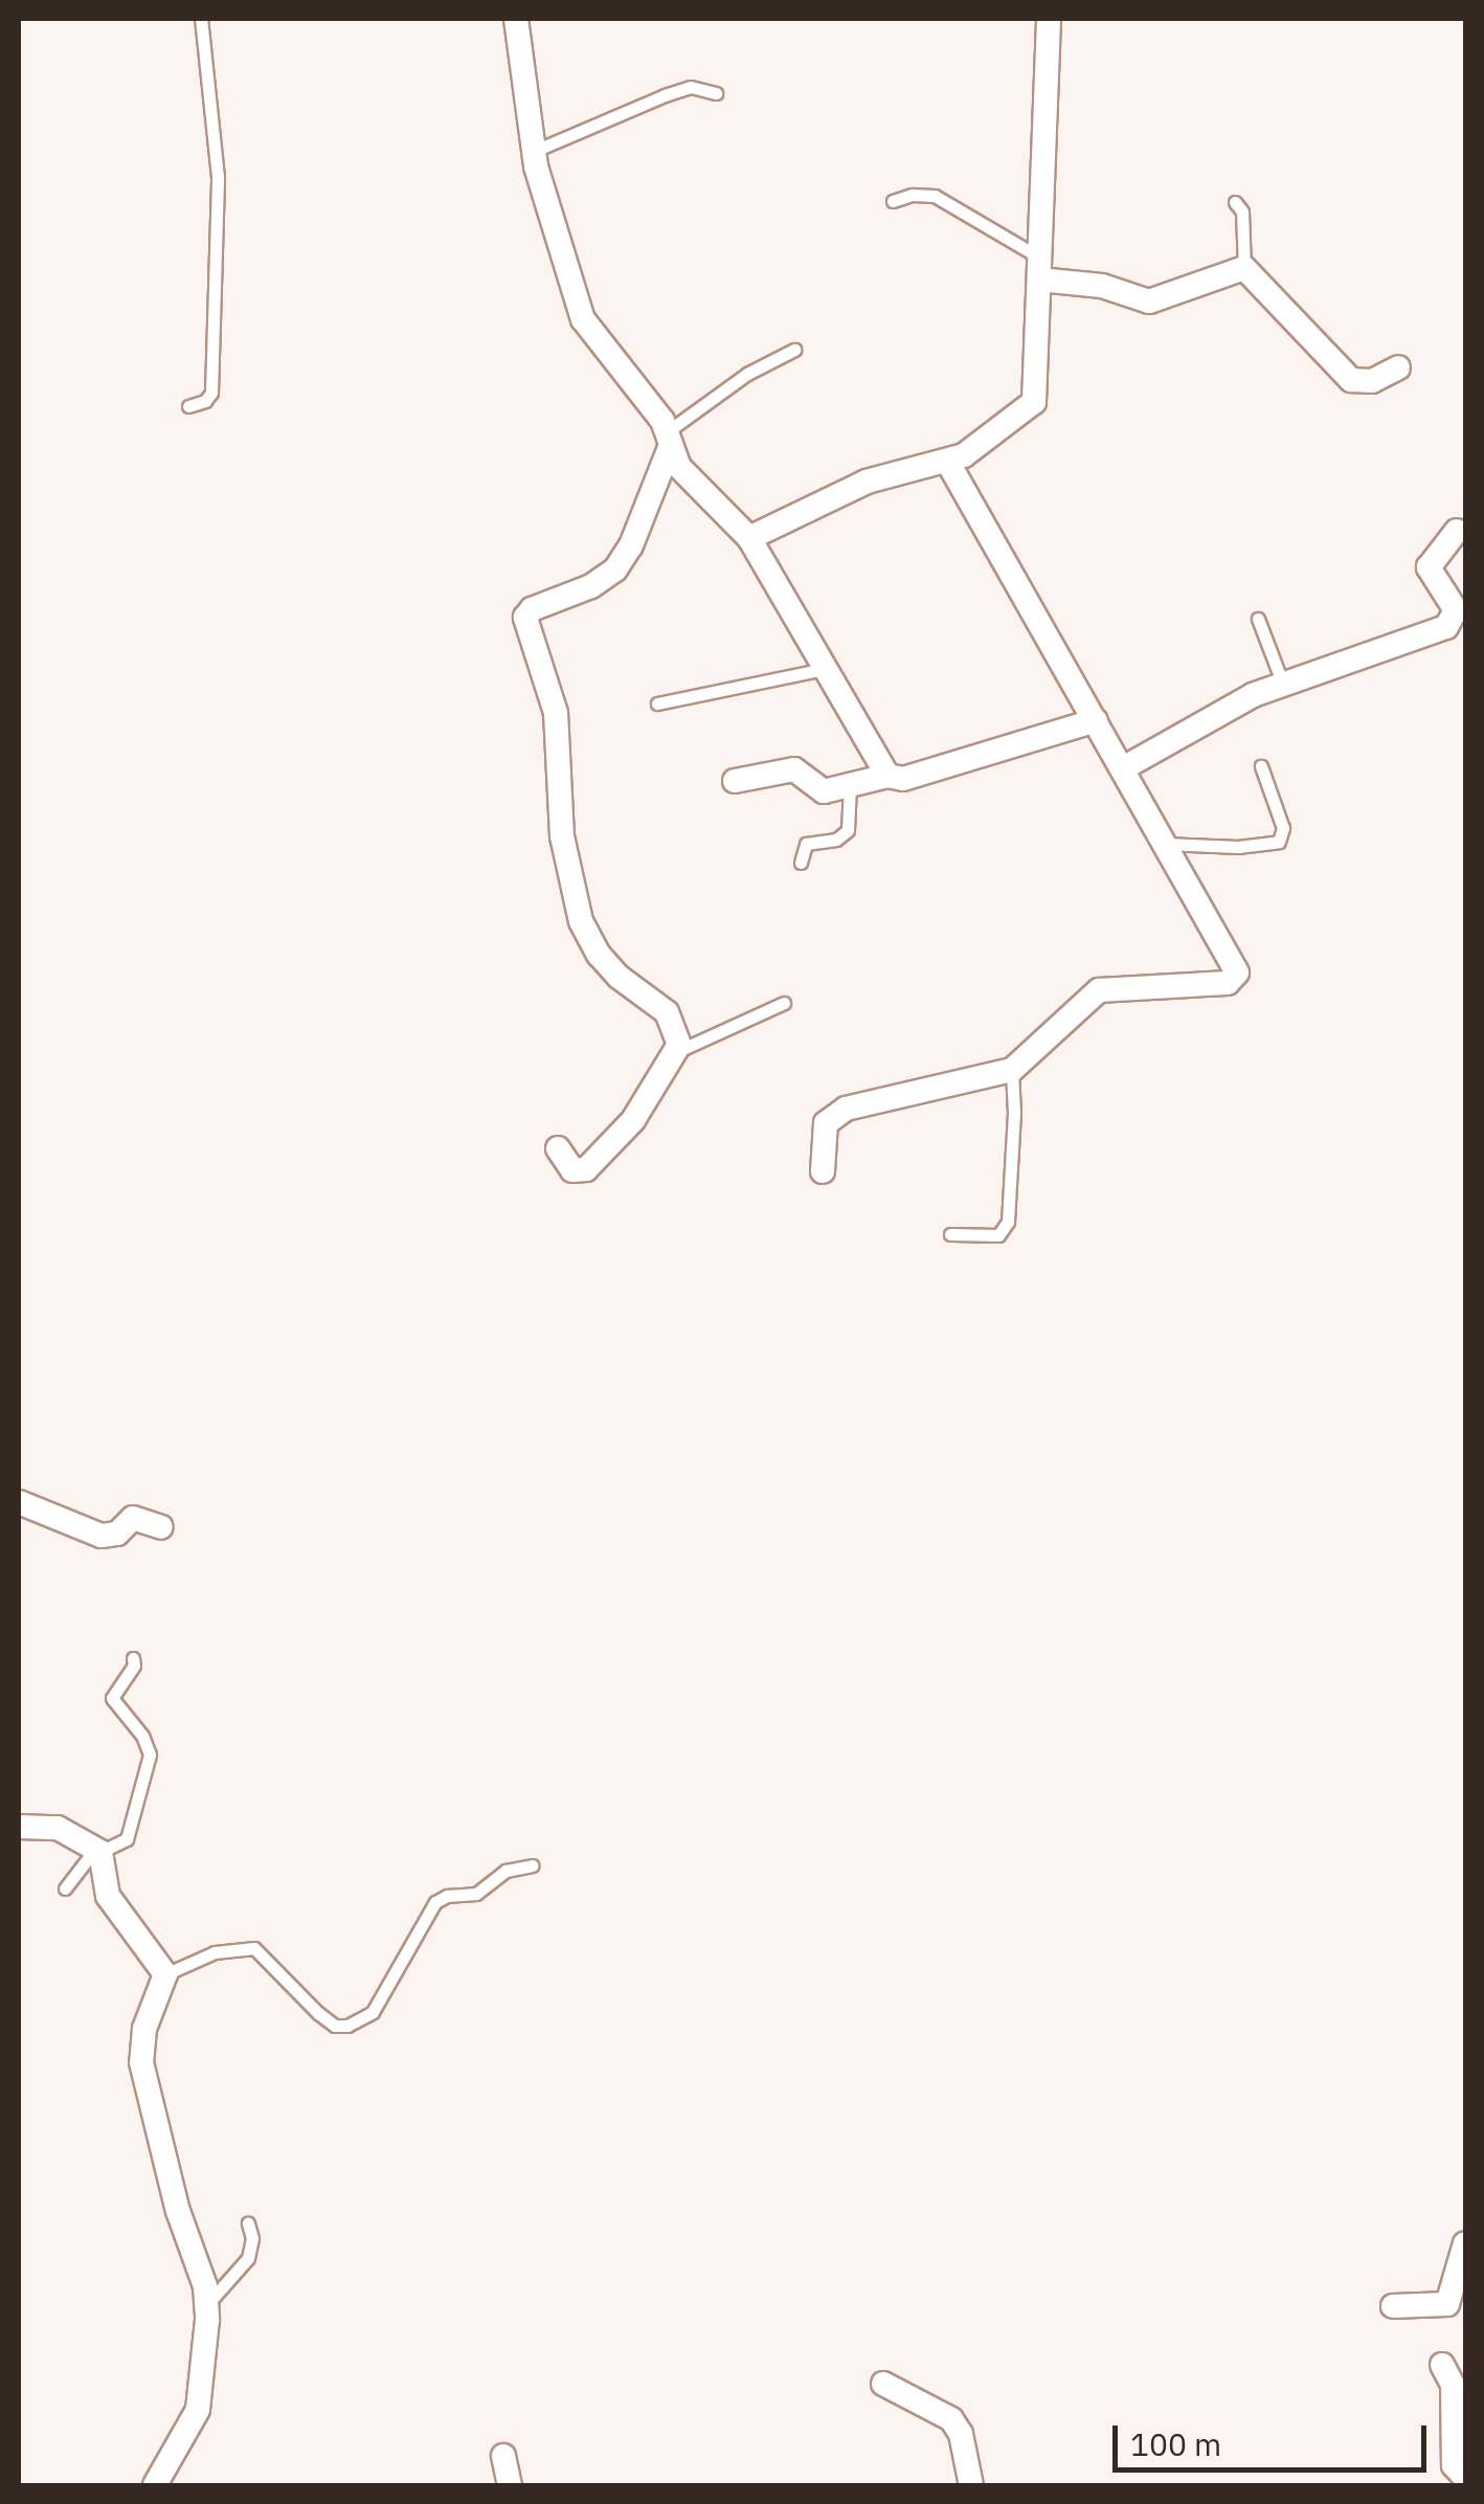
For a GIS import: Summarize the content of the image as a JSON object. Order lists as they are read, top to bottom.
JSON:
{
  "scale_bar": "100 m"
}
